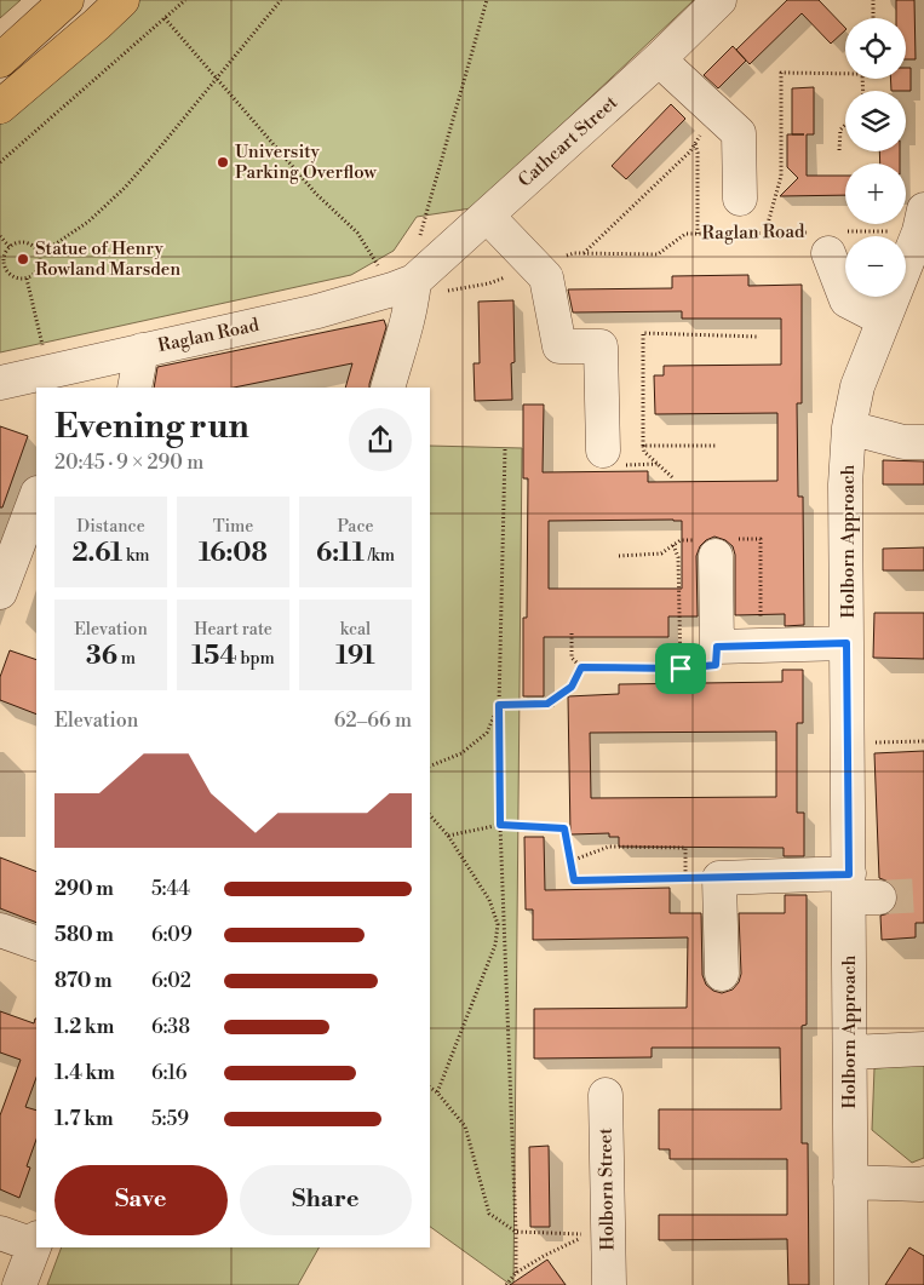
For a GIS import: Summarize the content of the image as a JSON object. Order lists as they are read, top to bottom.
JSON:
{
  "streets": {
    "street": [
      "Cathcart Street",
      "Raglan Road",
      "Holborn Approach",
      "Holborn Street"
    ]
  },
  "crossings": [
    ["Cathcart Street", "Raglan Road"],
    ["Raglan Road", "Holborn Approach"]
  ],
  "places": ["University Parking Overflow", "Statue of Henry Rowland Marsden"],
  "page": {
    "map_buttons": ["+", "−"],
    "heading": ["Evening run", "20:45 · 9 × 290 m"],
    "stats": [
      ["Distance", "2.61 km"],
      ["Time", "16:08"],
      ["Pace", "6:11 /km"],
      ["Elevation", "36 m"],
      ["Heart rate", "154 bpm"],
      ["kcal", "191"]
    ],
    "chart": ["Elevation", "62–66 m"],
    "list": [
      {
        "name": "290 m",
        "note": "5:44"
      },
      {
        "name": "580 m",
        "note": "6:09"
      },
      {
        "name": "870 m",
        "note": "6:02"
      },
      {
        "name": "1.2 km",
        "note": "6:38"
      },
      {
        "name": "1.4 km",
        "note": "6:16"
      },
      {
        "name": "1.7 km",
        "note": "5:59"
      }
    ],
    "buttons": ["Save", "Share"]
  }
}
